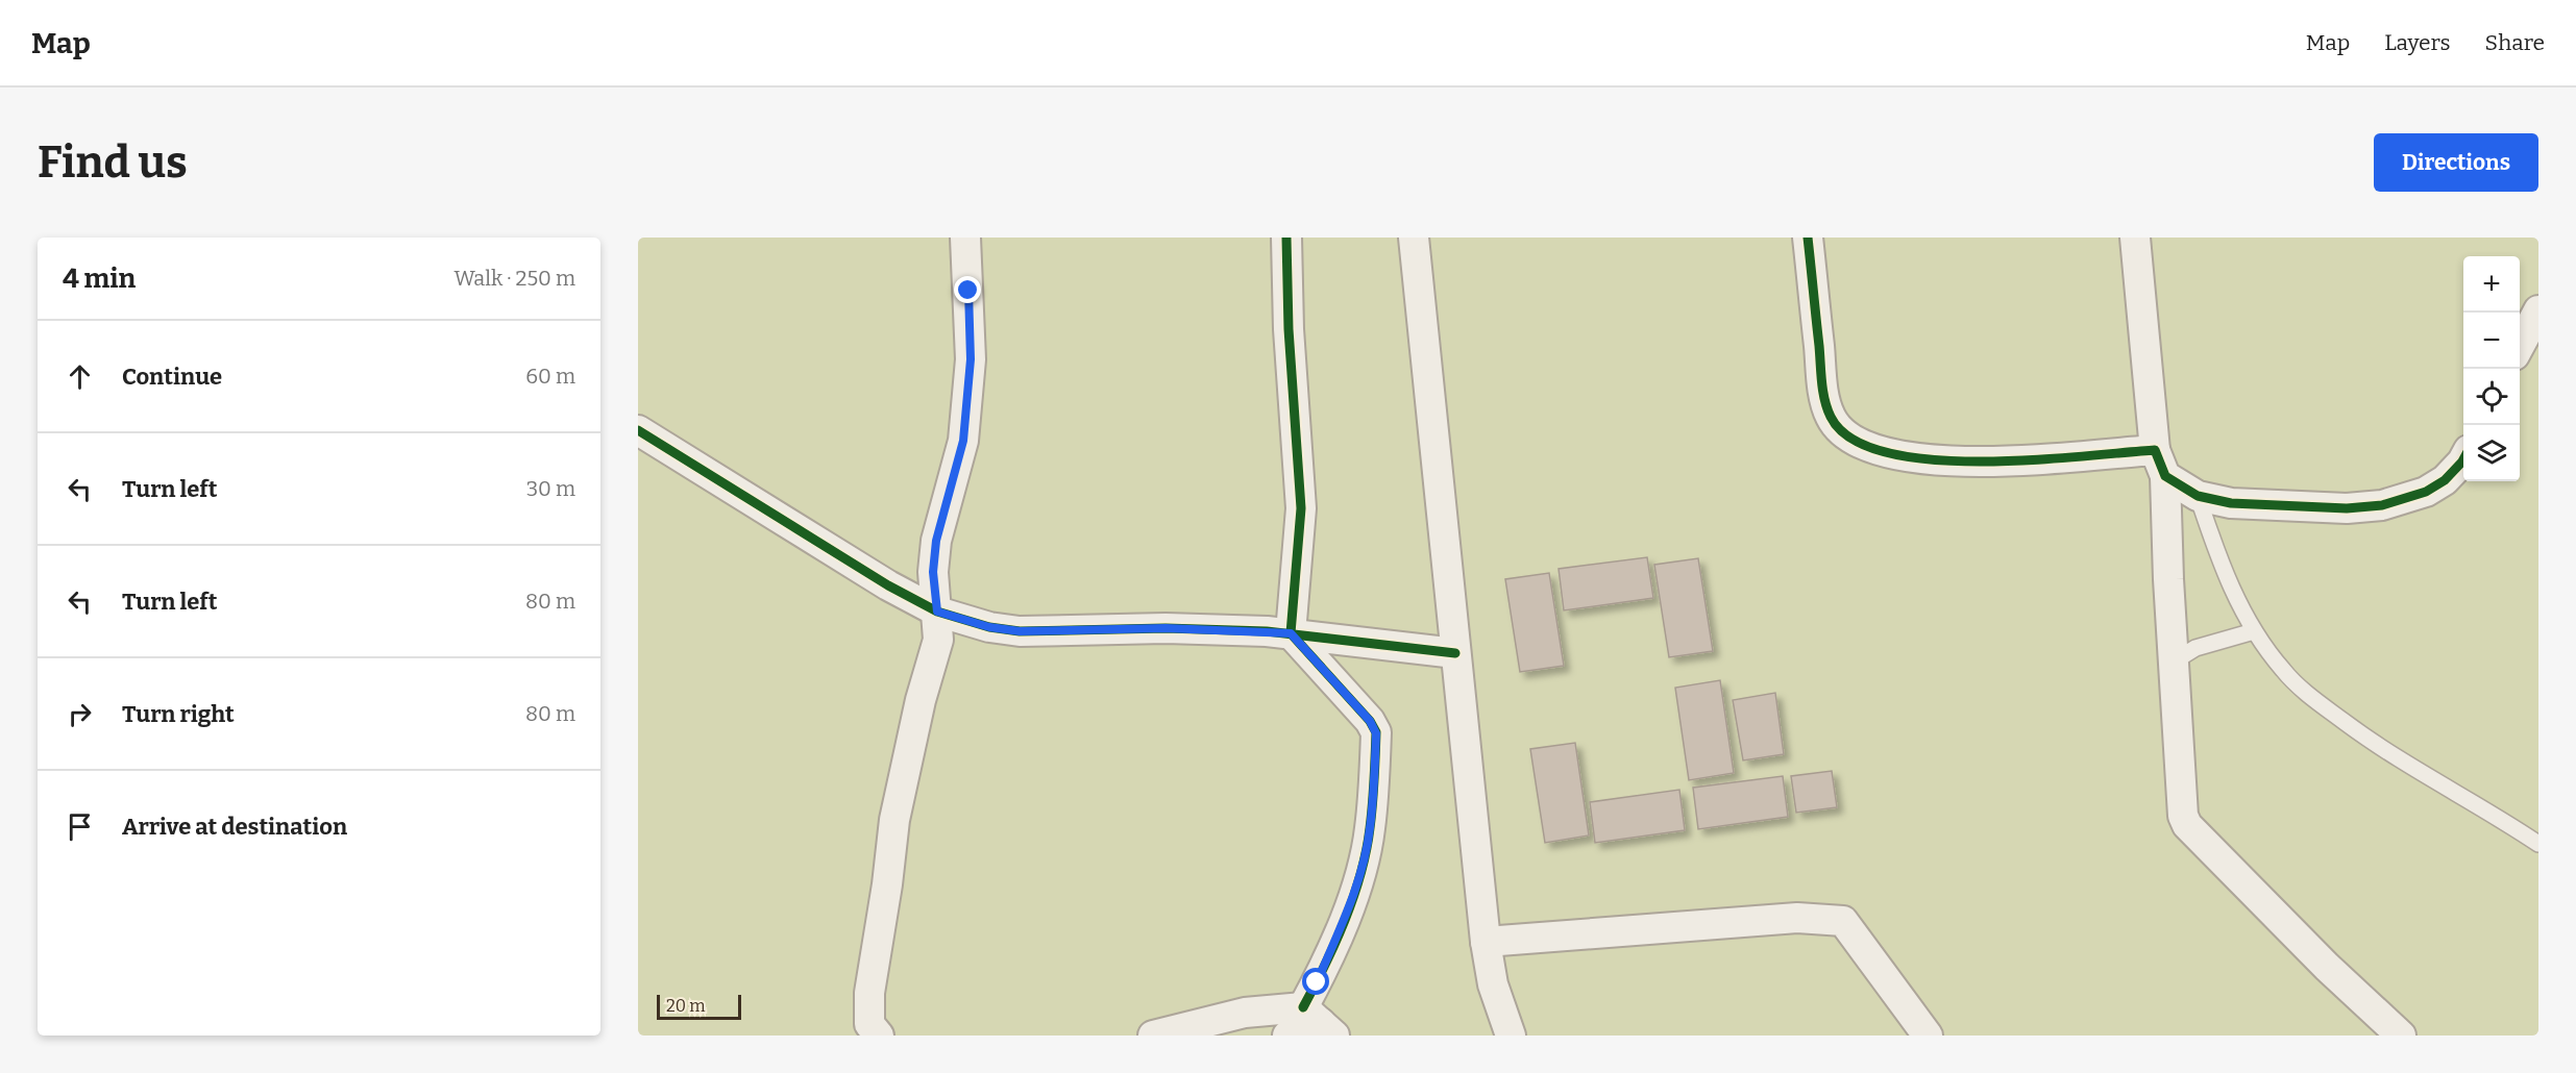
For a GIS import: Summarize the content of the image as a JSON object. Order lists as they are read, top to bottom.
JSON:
{
  "scale_bar": "20 m",
  "page": {
    "header": "Map",
    "nav": ["Map", "Layers", "Share"],
    "buttons": "Directions",
    "title": "Find us",
    "heading": ["4 min", "Walk · 250 m"],
    "map_buttons": ["+", "−"],
    "list": [
      ["Continue", "60 m"],
      ["Turn left", "30 m"],
      ["Turn left", "80 m"],
      ["Turn right", "80 m"],
      "Arrive at destination"
    ],
    "scale": "20 m"
  }
}
